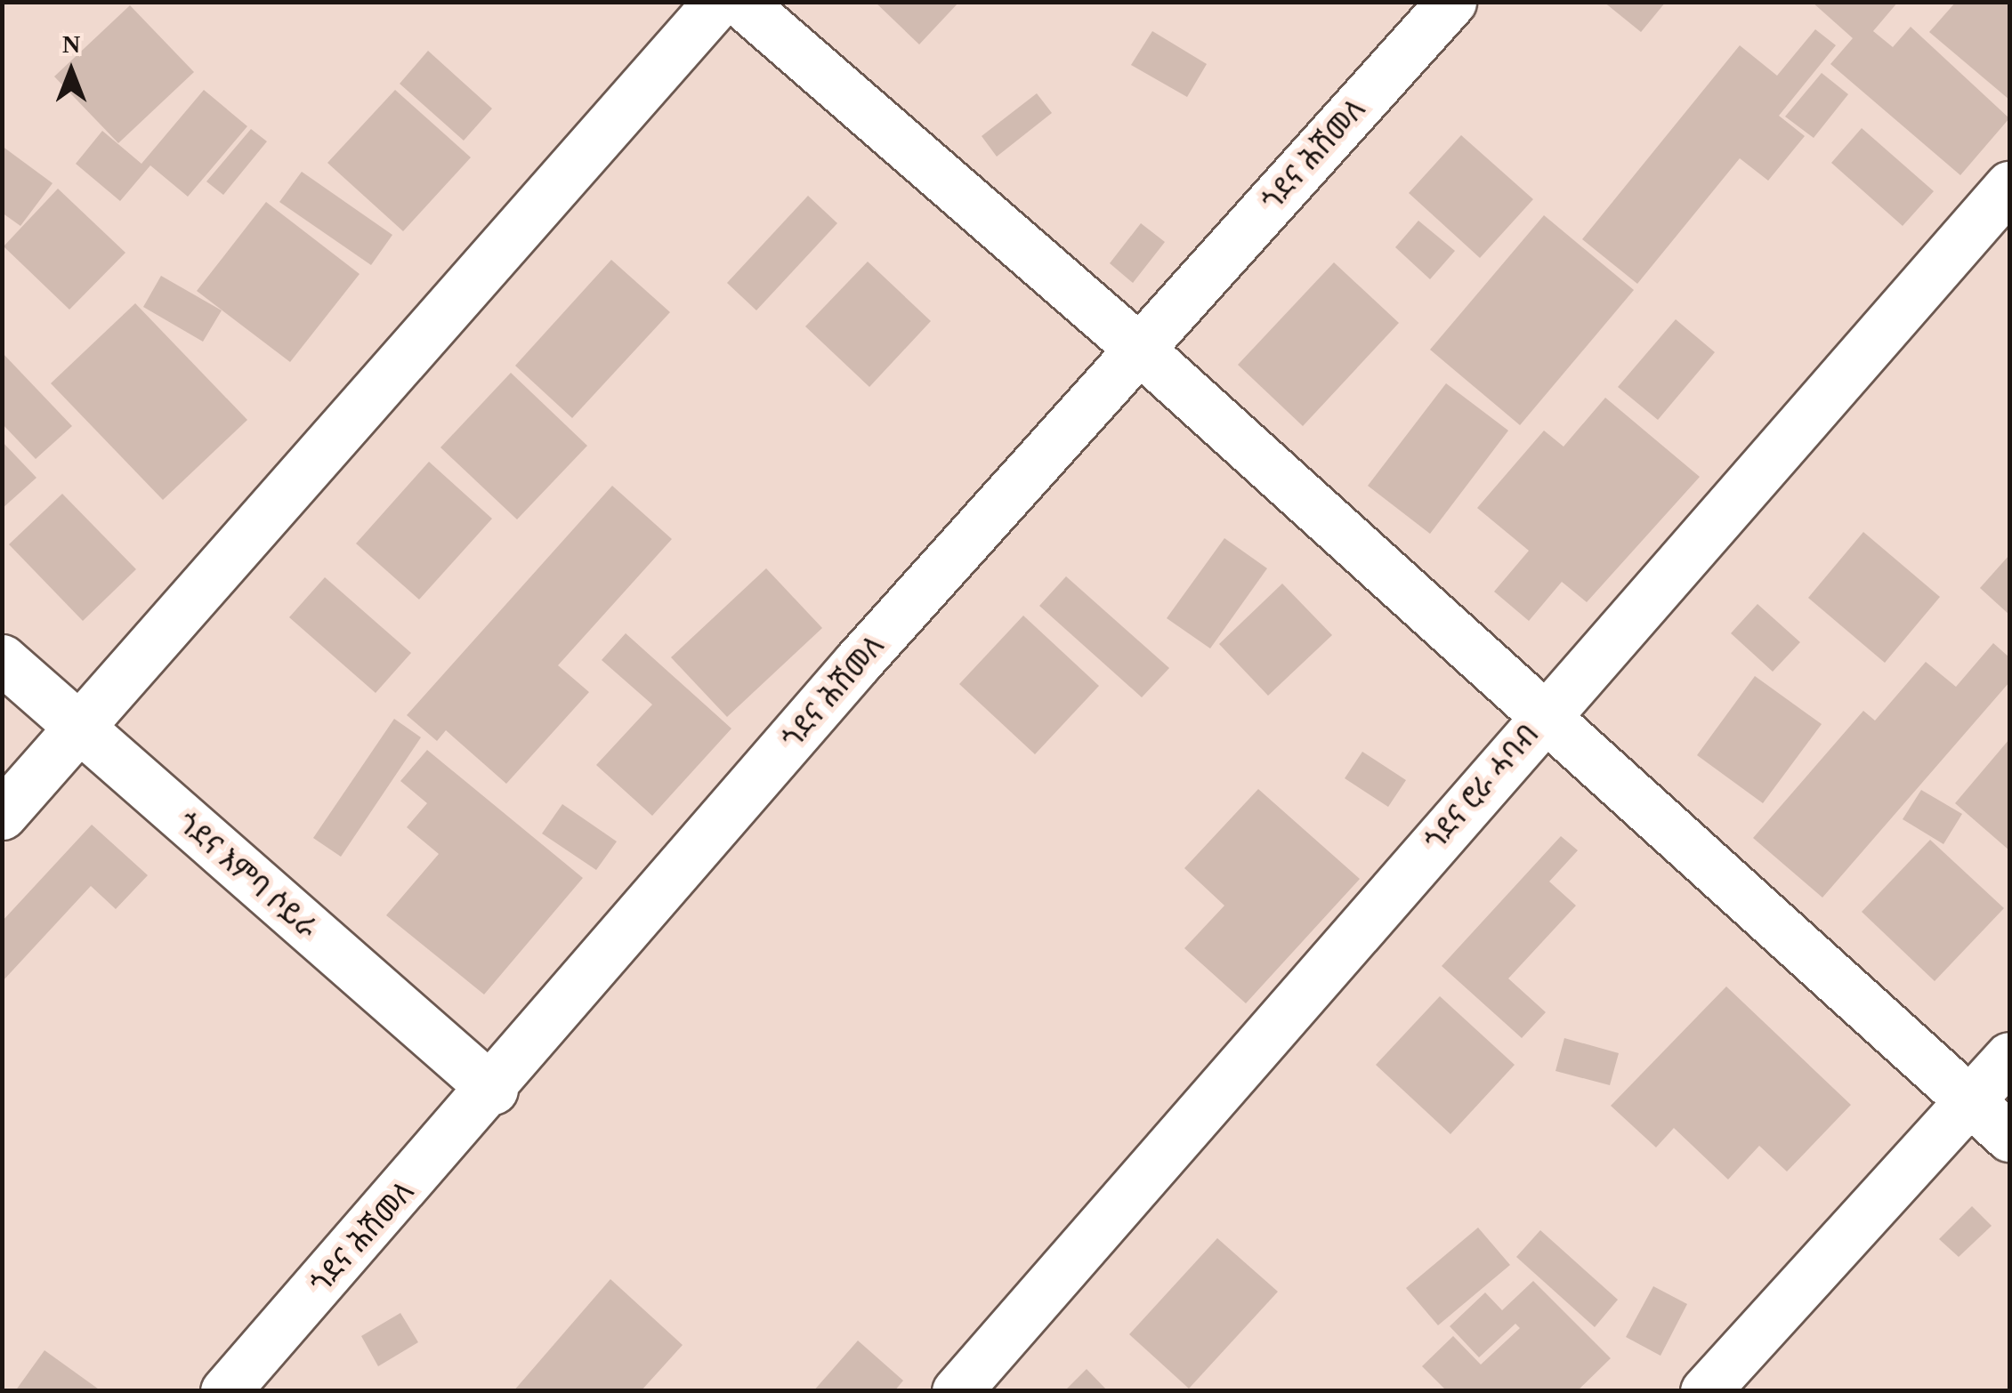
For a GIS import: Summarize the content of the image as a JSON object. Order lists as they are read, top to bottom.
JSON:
{
  "streets": {
    "street": ["ጎደና ሕሽመለ", "ጎደና ሮራ ሓባብ", "ጎደና እምባ ሶይራ"]
  },
  "crossings": [
    ["ጎደና ሕሽመለ", "ጎደና እምባ ሶይራ"]
  ],
  "north": "top"
}
